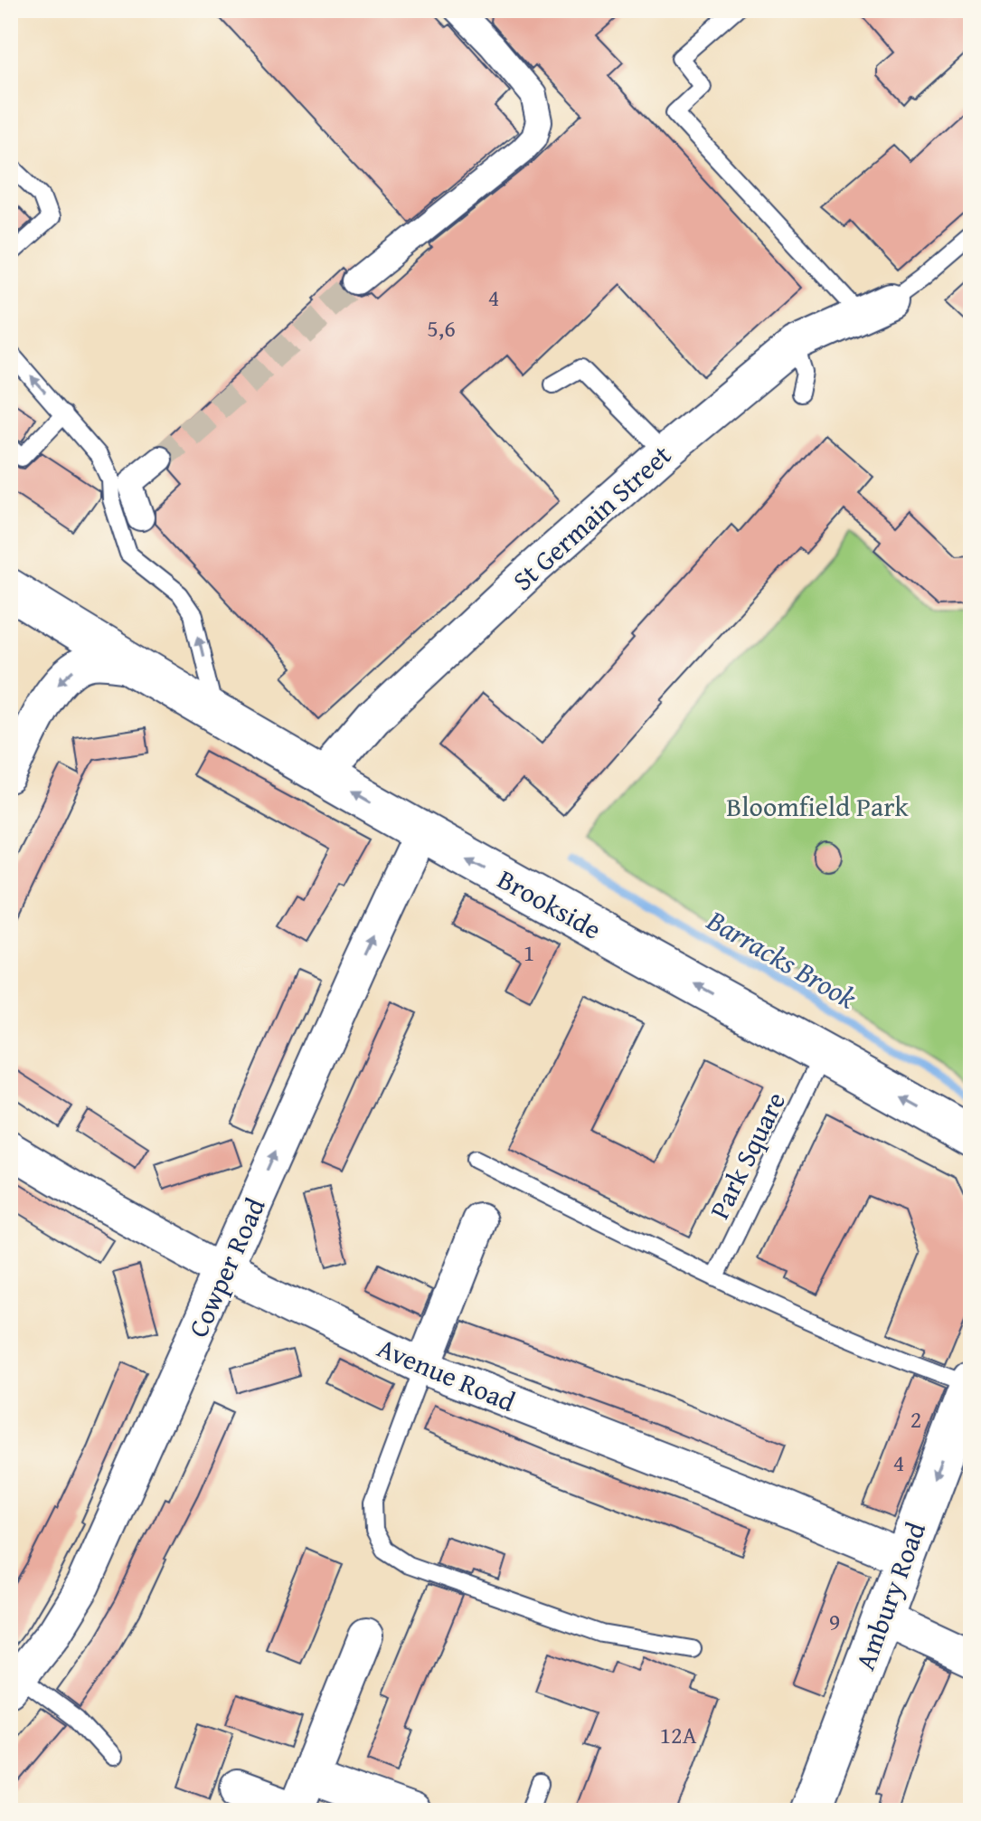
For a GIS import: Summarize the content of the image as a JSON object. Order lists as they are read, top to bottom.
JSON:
{
  "streets": {
    "main road": ["Brookside", "Ambury Road"],
    "street": ["St Germain Street", "Cowper Road", "Avenue Road"],
    "lane": ["Park Square"]
  },
  "crossings": [
    ["St Germain Street", "Brookside"],
    ["Brookside", "Park Square"],
    ["Brookside", "Cowper Road"],
    ["Cowper Road", "Avenue Road"],
    ["Avenue Road", "Ambury Road"]
  ],
  "one_way": ["Brookside", "Ambury Road"],
  "water": ["Barracks Brook"],
  "parks": ["Bloomfield Park"],
  "house_numbers": [
    "4",
    "5,6",
    "1",
    "2",
    "4",
    "9",
    "12A"
  ]
}
